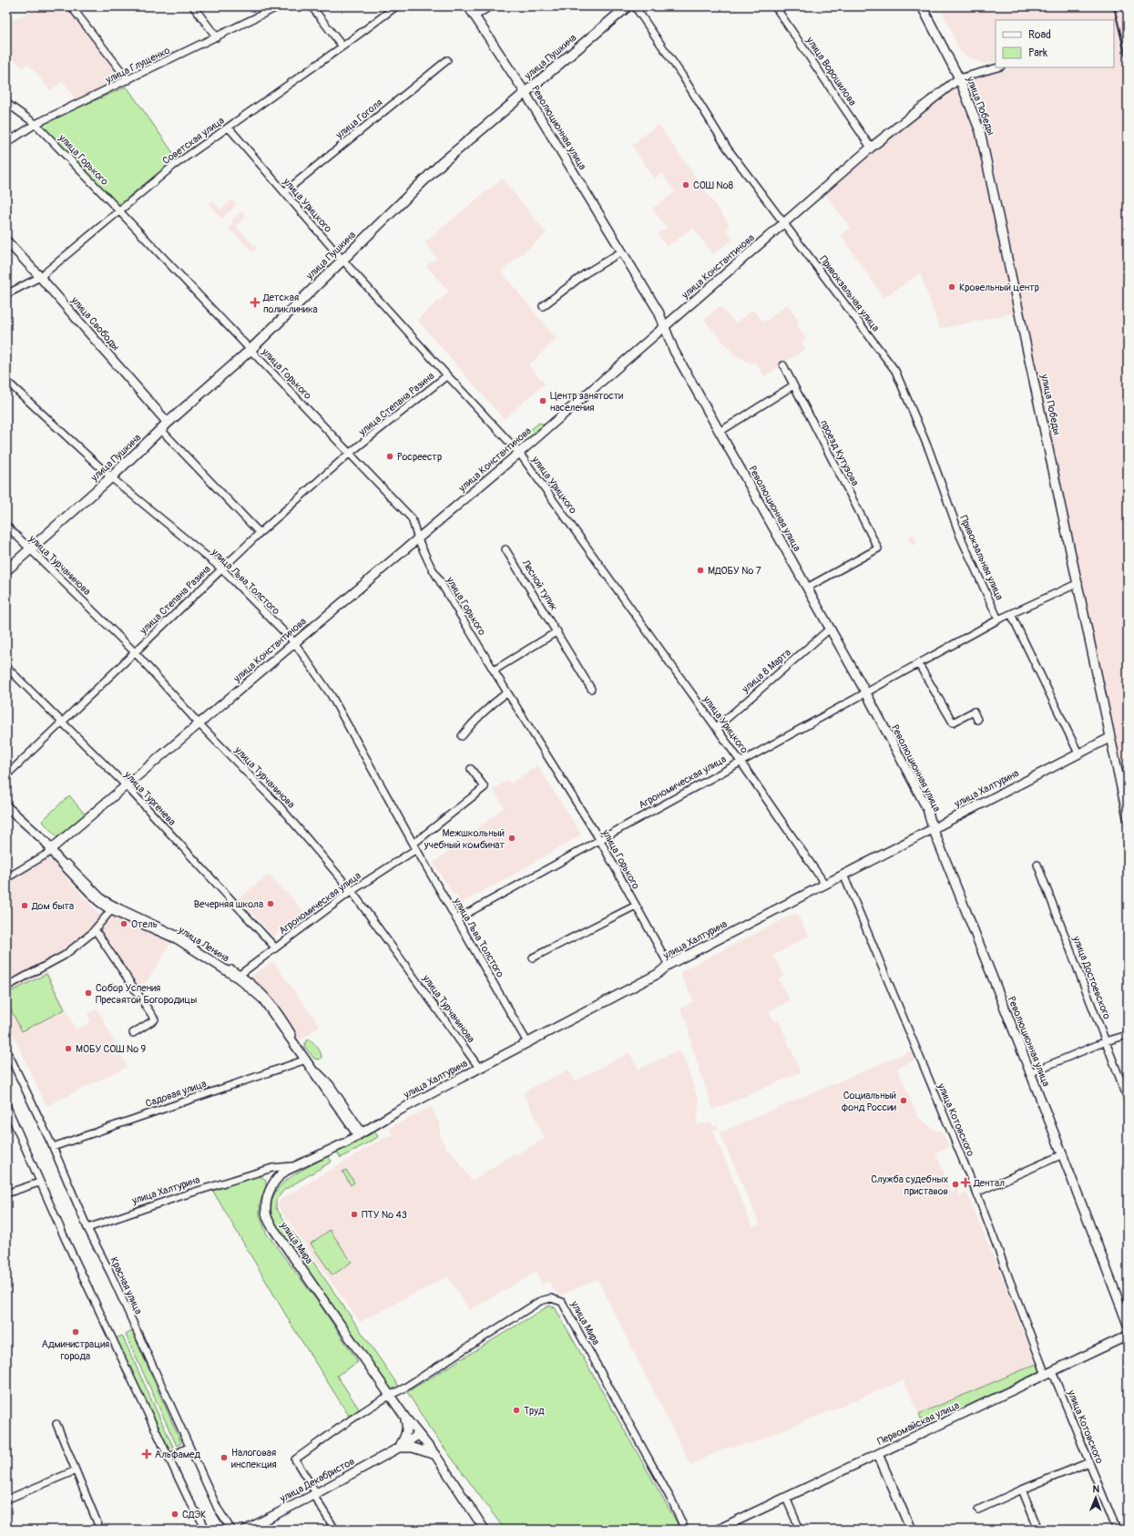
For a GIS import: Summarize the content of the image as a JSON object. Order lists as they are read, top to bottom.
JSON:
{
  "streets": {
    "main road": ["улица Пушкина"],
    "street": [
      "улица Глущенко",
      "улица Ворошилова",
      "улица Победы",
      "улица Гоголя",
      "Революционная улица",
      "Советская улица",
      "улица Горького",
      "улица Урицкого",
      "улица Константинова",
      "Привокзальная улица",
      "улица Свободы",
      "улица Степана Разина",
      "проезд Кутузова",
      "улица Турчанинова",
      "улица Льва Толстого",
      "Лесной тупик",
      "улица 8 Марта",
      "Агрономическая улица",
      "улица Халтурина",
      "улица Тургенева",
      "улица Ленина",
      "улица Достоевского",
      "Садовая улица",
      "улица Котовского",
      "улица Мира",
      "Красная улица",
      "Первомайская улица",
      "улица Декабристов"
    ]
  },
  "crossings": [
    ["улица Пушкина", "Революционная улица"],
    ["улица Пушкина", "улица Горького"],
    ["улица Пушкина", "улица Урицкого"],
    ["улица Пушкина", "улица Свободы"],
    ["улица Пушкина", "улица Турчанинова"],
    ["улица Пушкина", "улица Льва Толстого"],
    ["улица Глущенко", "улица Горького"],
    ["улица Ворошилова", "улица Константинова"],
    ["улица Победы", "улица Константинова"],
    ["улица Победы", "Агрономическая улица"],
    ["улица Победы", "улица Халтурина"],
    ["улица Гоголя", "улица Урицкого"],
    ["Революционная улица", "улица Константинова"],
    ["Революционная улица", "проезд Кутузова"],
    ["Революционная улица", "улица 8 Марта"],
    ["Революционная улица", "Агрономическая улица"],
    ["Революционная улица", "улица Халтурина"],
    ["Советская улица", "улица Горького"],
    ["Советская улица", "улица Урицкого"],
    ["Советская улица", "улица Свободы"],
    ["улица Горького", "улица Константинова"],
    ["улица Горького", "улица Степана Разина"],
    ["улица Горького", "Агрономическая улица"],
    ["улица Горького", "улица Халтурина"],
    ["улица Урицкого", "улица Константинова"],
    ["улица Урицкого", "улица Степана Разина"],
    ["улица Урицкого", "улица 8 Марта"],
    ["улица Урицкого", "Агрономическая улица"],
    ["улица Урицкого", "улица Халтурина"],
    ["улица Константинова", "Привокзальная улица"],
    ["улица Константинова", "улица Турчанинова"],
    ["улица Константинова", "улица Льва Толстого"],
    ["улица Константинова", "улица Тургенева"],
    ["улица Константинова", "улица Ленина"],
    ["Привокзальная улица", "Агрономическая улица"],
    ["улица Степана Разина", "улица Турчанинова"],
    ["улица Степана Разина", "улица Льва Толстого"],
    ["улица Степана Разина", "улица Тургенева"],
    ["улица Турчанинова", "Агрономическая улица"],
    ["улица Турчанинова", "улица Халтурина"],
    ["улица Льва Толстого", "Агрономическая улица"],
    ["улица Льва Толстого", "улица Халтурина"],
    ["Агрономическая улица", "улица Тургенева"],
    ["Агрономическая улица", "улица Ленина"],
    ["улица Халтурина", "улица Ленина"],
    ["улица Халтурина", "улица Котовского"],
    ["улица Халтурина", "улица Мира"],
    ["улица Халтурина", "Красная улица"],
    ["улица Ленина", "Садовая улица"],
    ["Садовая улица", "Красная улица"],
    ["улица Котовского", "Первомайская улица"],
    ["улица Мира", "улица Декабристов"]
  ],
  "places": {
    "other": [
      "СОШ №8",
      "Кровельный центр",
      "Центр занятости населения",
      "Росреестр",
      "МДОБУ № 7",
      "Межшкольный учебный комбинат",
      "Вечерняя школа",
      "Дом быта",
      "Отель",
      "Собор Успения Пресвятой Богородицы",
      "МОБУ СОШ № 9",
      "Социальный фонд России",
      "Служба судебных приставов",
      "ПТУ № 43",
      "Администрация города",
      "Труд",
      "Налоговая инспекция",
      "СДЭК"
    ],
    "health": ["Детская поликлиника", "Дентал", "Альфамед"]
  },
  "legend": ["Road", "Park"],
  "north": "top"
}
